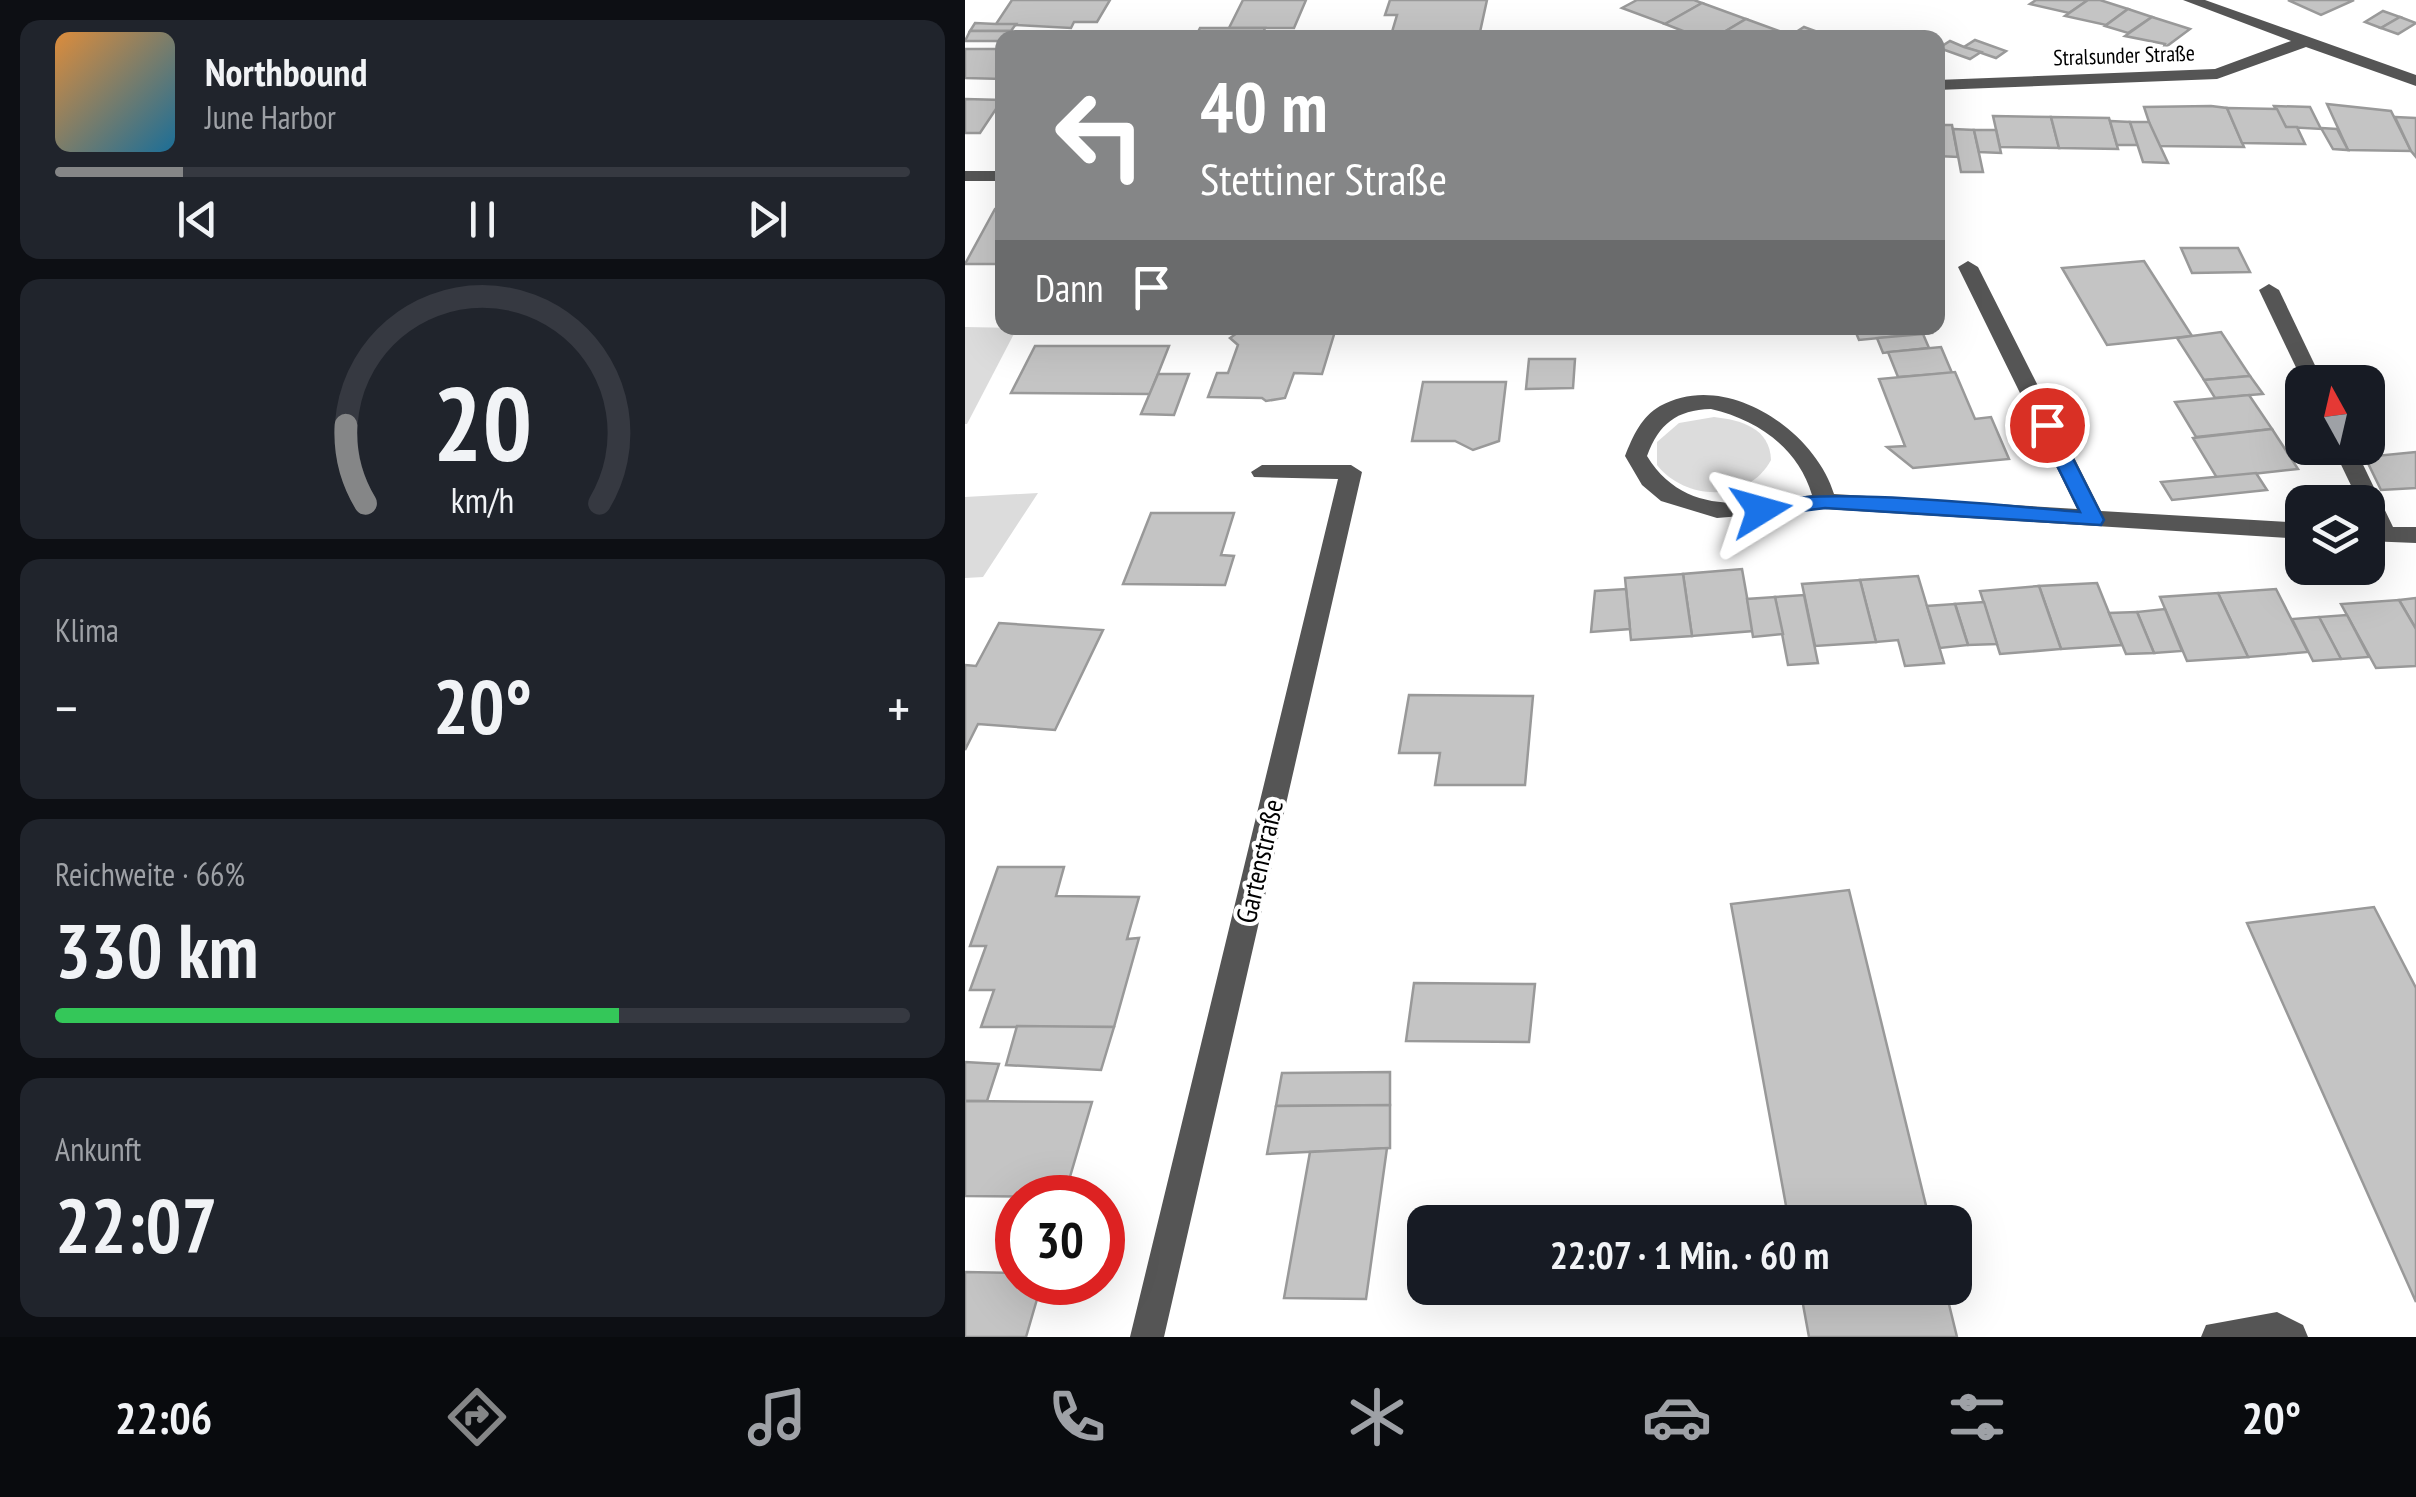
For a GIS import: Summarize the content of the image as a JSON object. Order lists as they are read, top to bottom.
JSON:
{
  "streets": {
    "street": ["Stralsunder Straße", "Gartenstraße"]
  },
  "north": "top",
  "page": {
    "turn": ["40 m", "Stettiner Straße"],
    "song": ["Northbound", "June Harbor"],
    "then": "Dann",
    "tile": [
      "Klima",
      ["Reichweite · 66%", "330 km"],
      ["Ankunft", "22:07"]
    ],
    "heat": ["−", "20°", "+"],
    "limit": "30",
    "trip": "22:07 · 1 Min. · 60 m",
    "tabs": ["22:06", "20°"],
    "gauge": ["20", "km/h"]
  }
}
